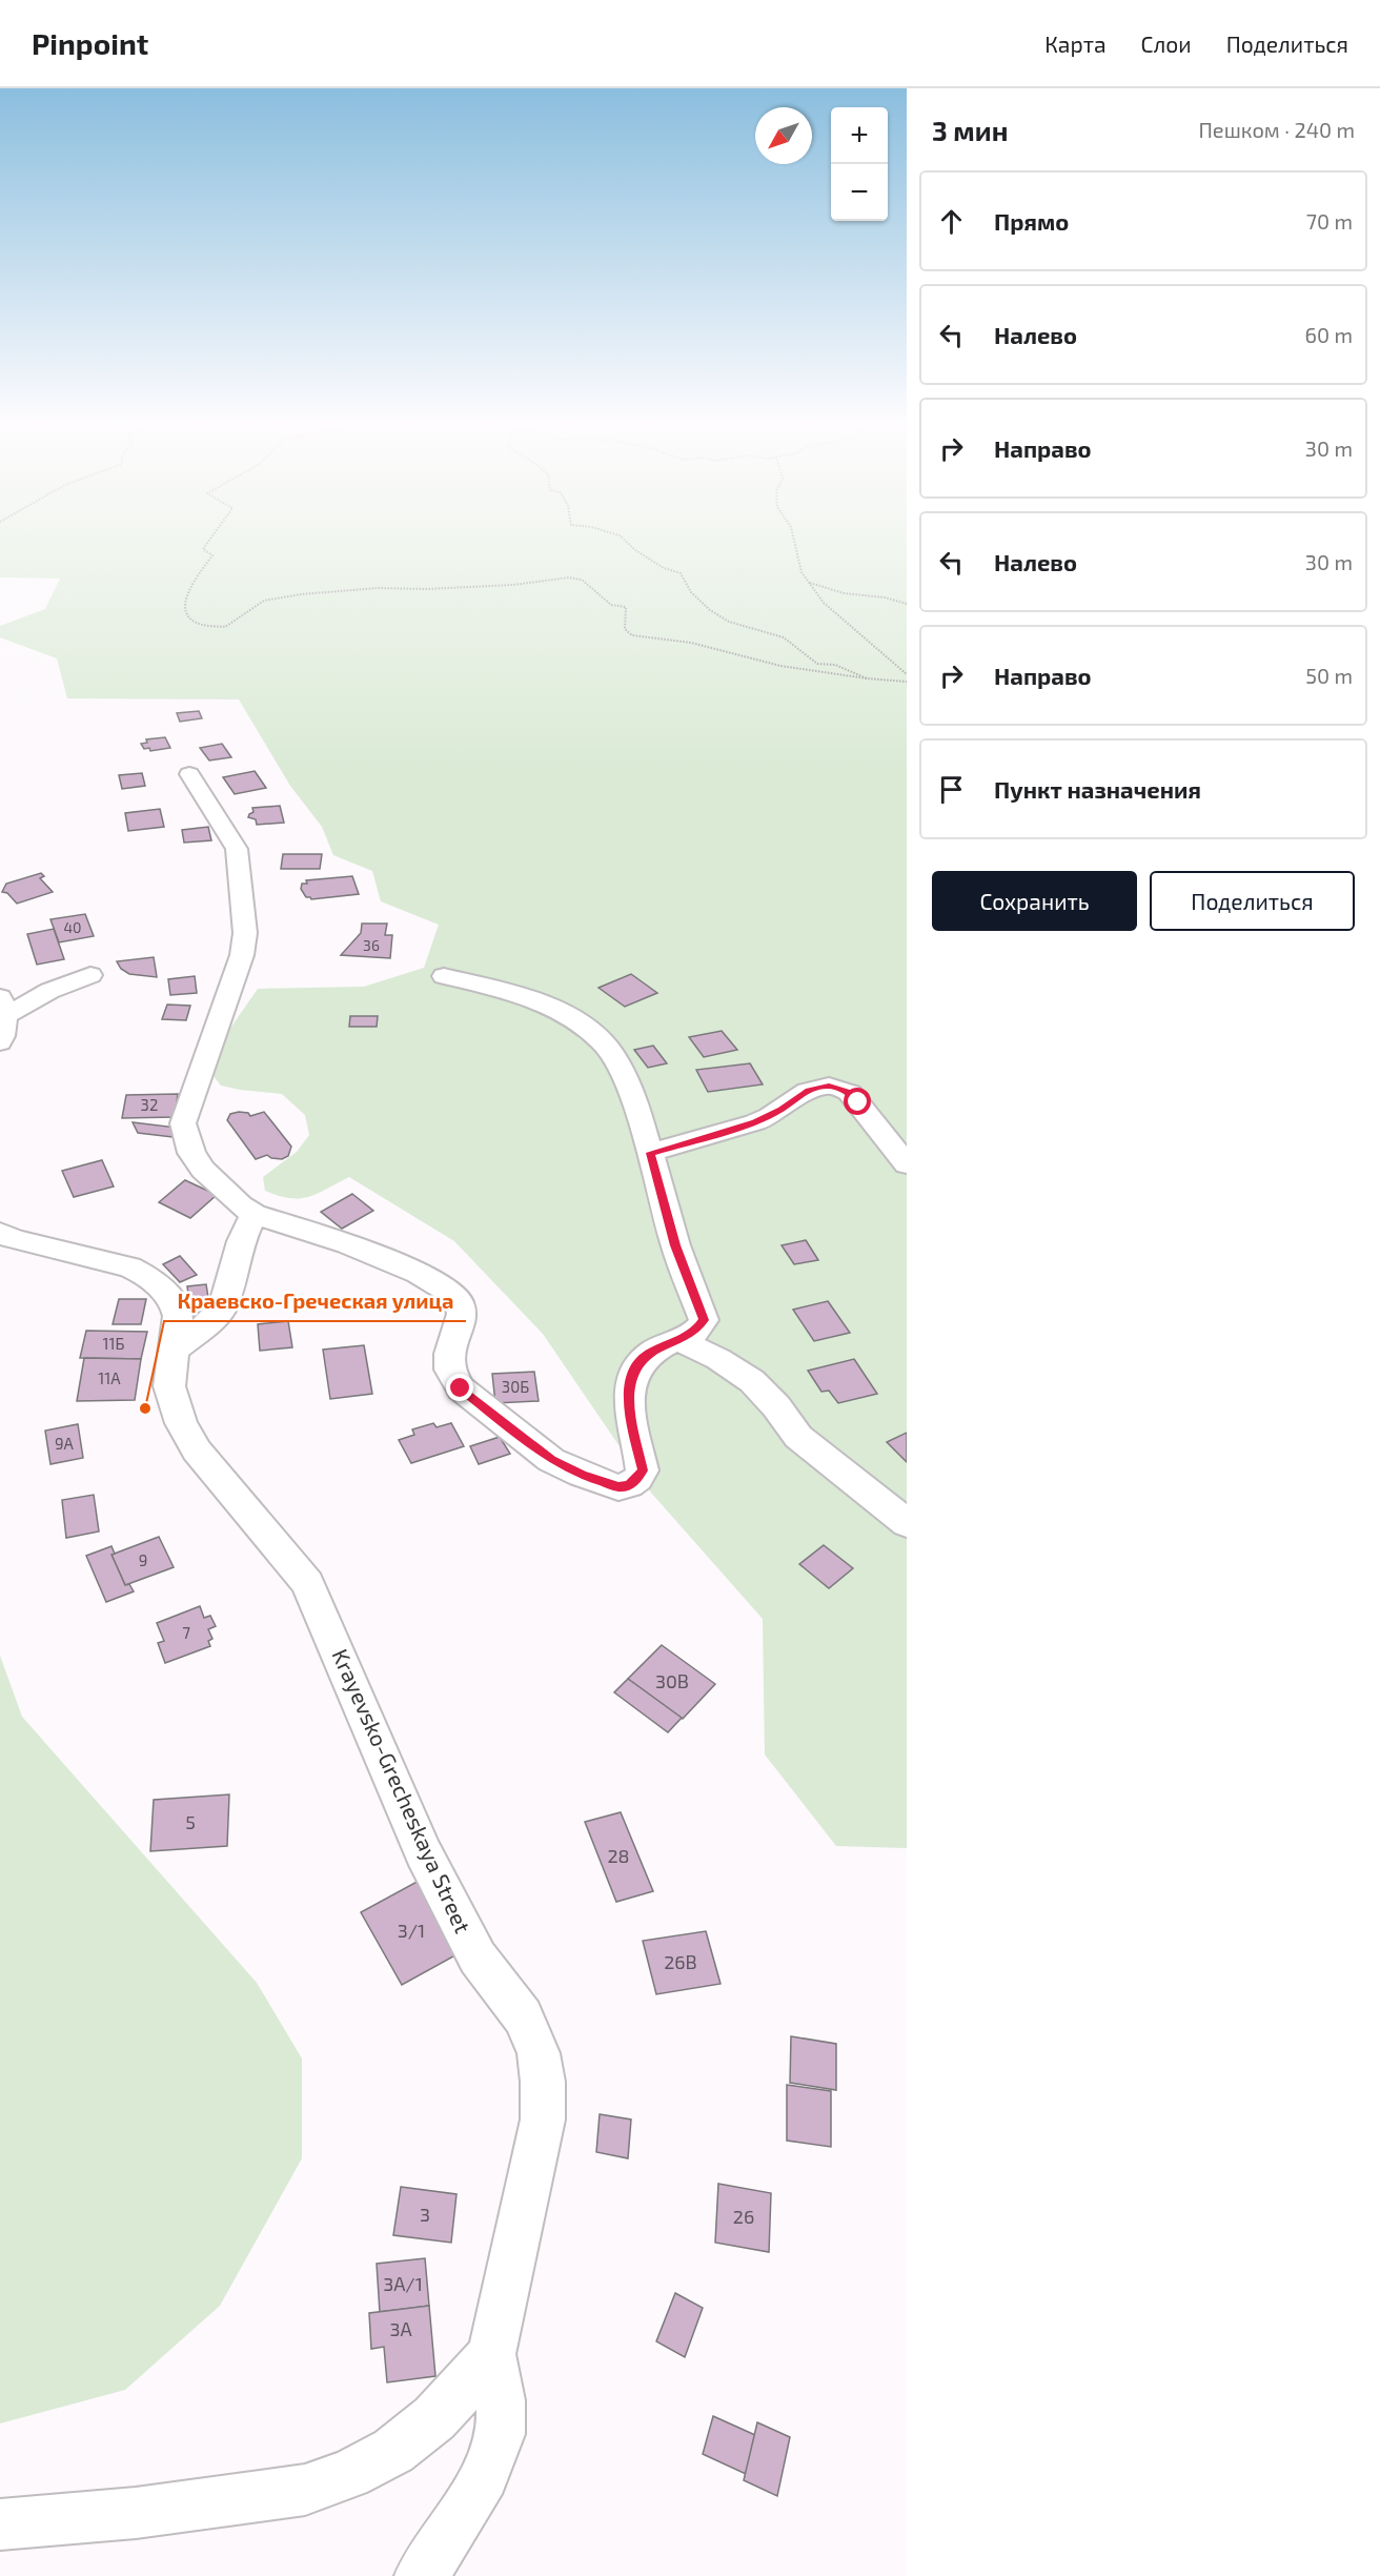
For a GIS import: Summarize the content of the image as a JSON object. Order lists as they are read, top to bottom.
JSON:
{
  "streets": {
    "street": ["Krayevsko-Grecheskaya Street"]
  },
  "places": ["Краевско-Греческая улица"],
  "house_numbers": [
    "40",
    "36",
    "32",
    "11Б",
    "11А",
    "30Б",
    "9А",
    "9",
    "7",
    "30В",
    "5",
    "28",
    "3/1",
    "26В",
    "3",
    "26",
    "3А/1",
    "3А"
  ],
  "north": "bottom left",
  "page": {
    "header": "Pinpoint",
    "nav": ["Карта", "Слои", "Поделиться"],
    "heading": ["3 мин", "Пешком · 240 m"],
    "map_buttons": ["+", "−"],
    "list": [
      ["Прямо", "70 m"],
      ["Налево", "60 m"],
      ["Направо", "30 m"],
      ["Налево", "30 m"],
      ["Направо", "50 m"],
      "Пункт назначения"
    ],
    "buttons": ["Сохранить", "Поделиться"]
  }
}
